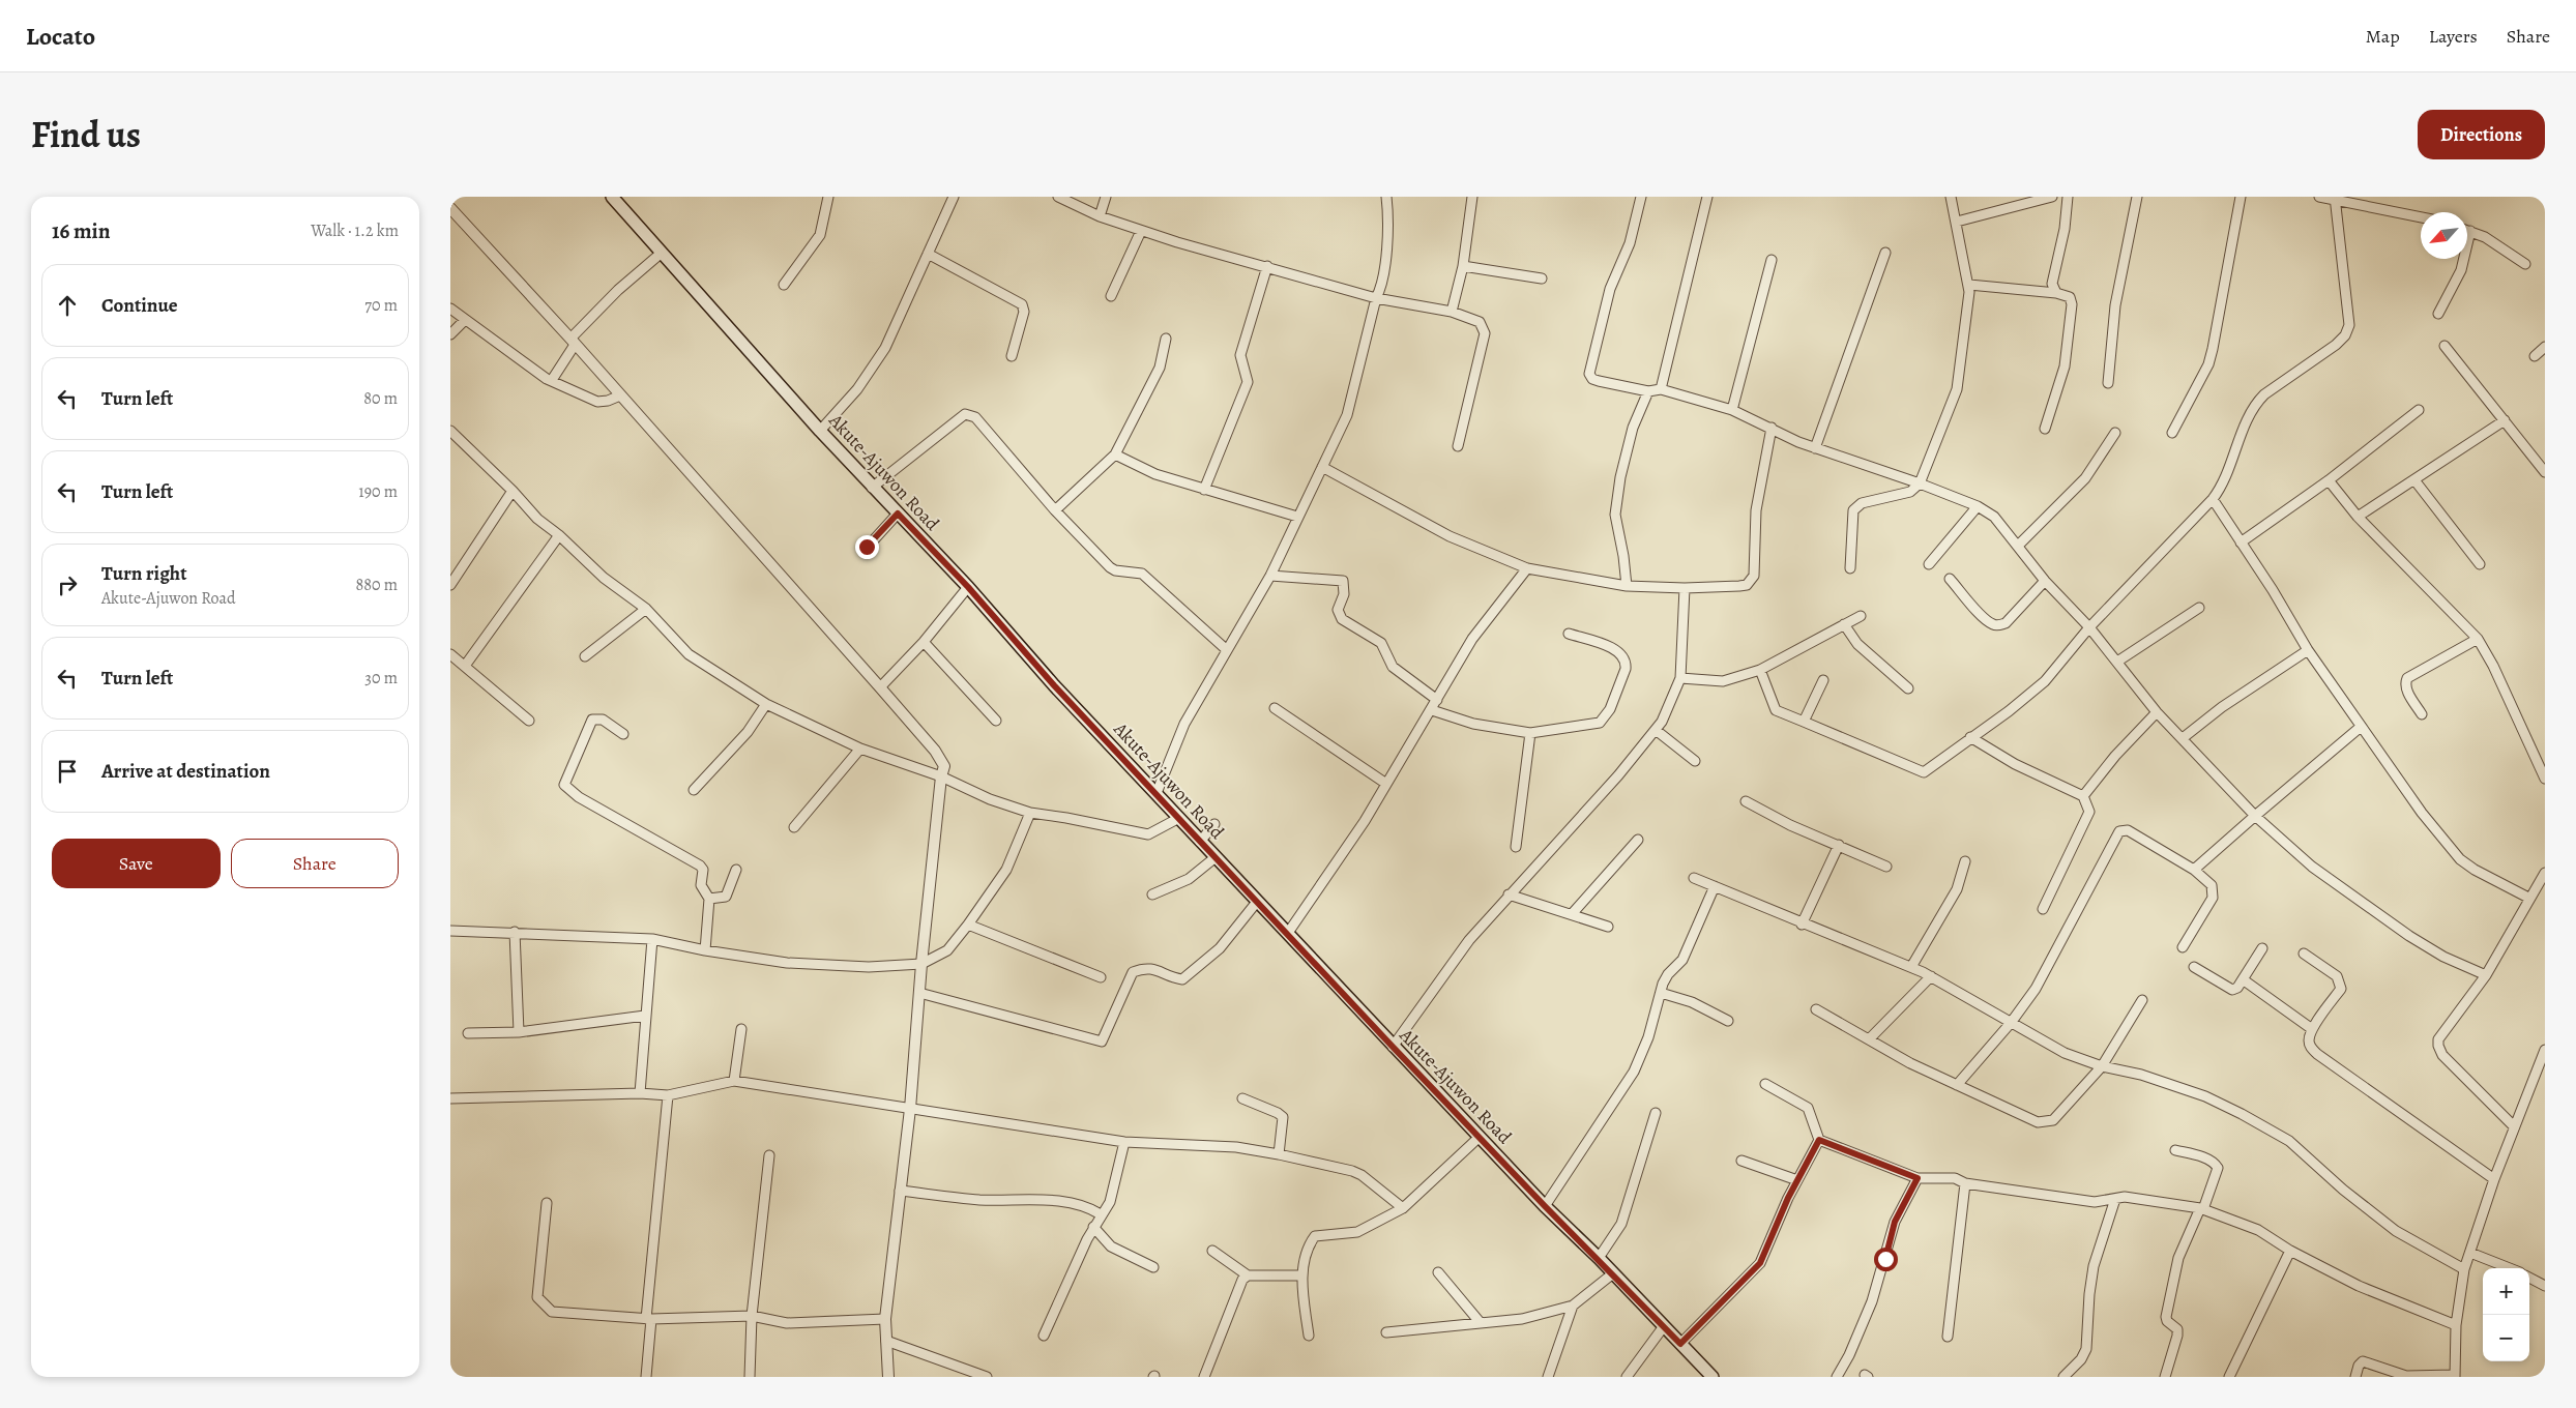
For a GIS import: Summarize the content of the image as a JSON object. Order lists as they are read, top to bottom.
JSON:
{
  "streets": {
    "main road": ["Akute-Ajuwon Road"]
  },
  "north": "bottom left",
  "page": {
    "header": "Locato",
    "nav": ["Map", "Layers", "Share"],
    "title": "Find us",
    "buttons": [
      "Directions",
      ["Save", "Share"]
    ],
    "heading": ["16 min", "Walk · 1.2 km"],
    "list": [
      ["Continue", "70 m"],
      ["Turn left", "80 m"],
      ["Turn left", "190 m"],
      ["Turn right", "Akute-Ajuwon Road", "880 m"],
      ["Turn left", "30 m"],
      "Arrive at destination"
    ],
    "map_buttons": ["+", "−"]
  }
}
